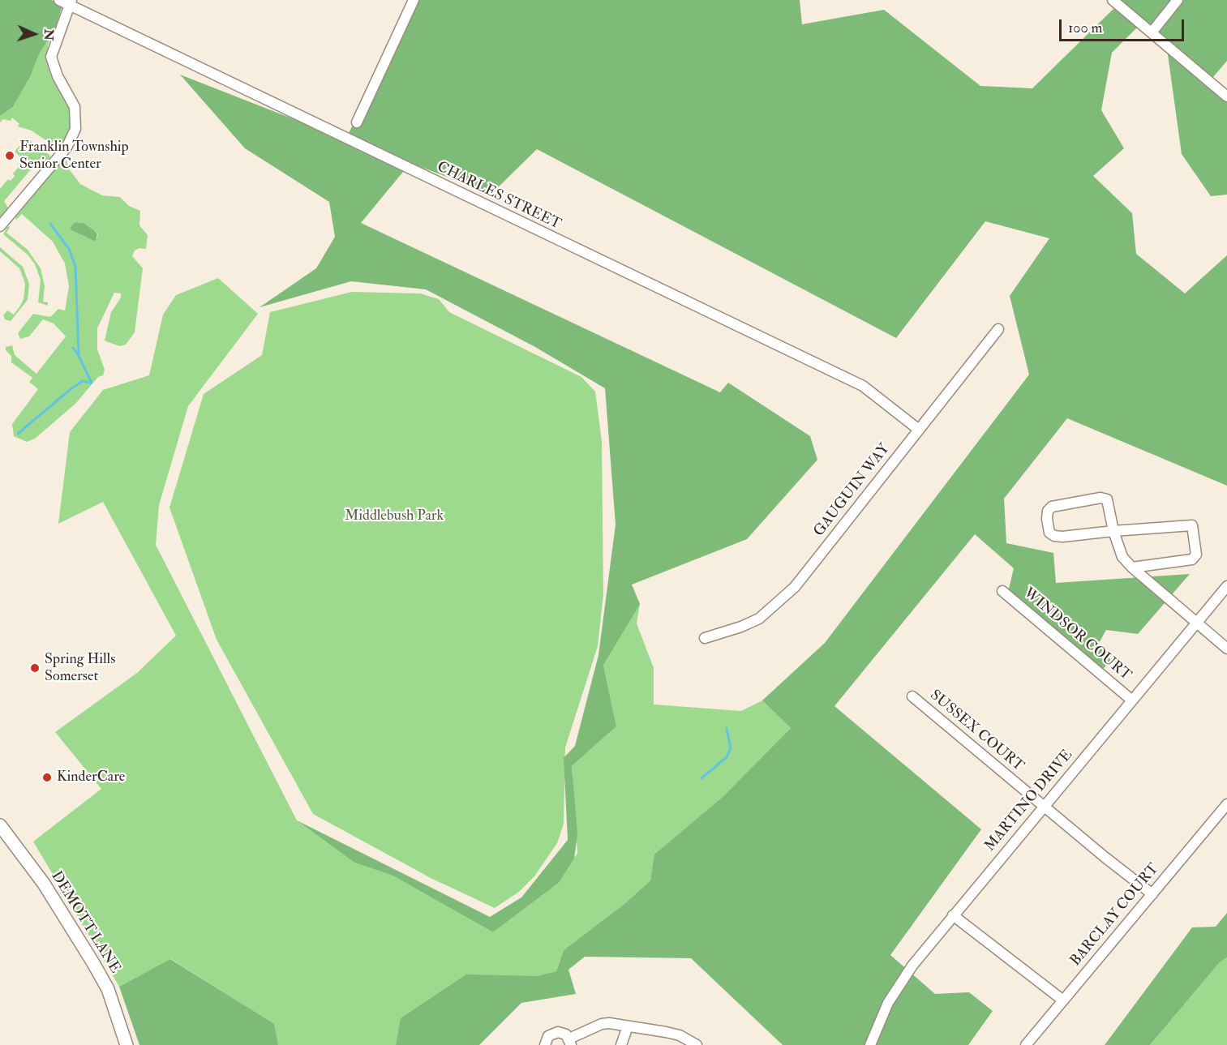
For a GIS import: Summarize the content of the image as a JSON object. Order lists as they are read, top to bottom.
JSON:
{
  "streets": {
    "street": [
      "CHARLES STREET",
      "GAUGUIN WAY",
      "WINDSOR COURT",
      "SUSSEX COURT",
      "MARTINO DRIVE",
      "BARCLAY COURT",
      "DEMOTT LANE"
    ]
  },
  "crossings": [
    ["CHARLES STREET", "GAUGUIN WAY"],
    ["WINDSOR COURT", "MARTINO DRIVE"],
    ["SUSSEX COURT", "MARTINO DRIVE"],
    ["SUSSEX COURT", "BARCLAY COURT"]
  ],
  "parks": ["Middlebush Park"],
  "places": ["Franklin Township Senior Center", "Spring Hills Somerset", "KinderCare"],
  "scale_bar": "100 m",
  "north": "right"
}
